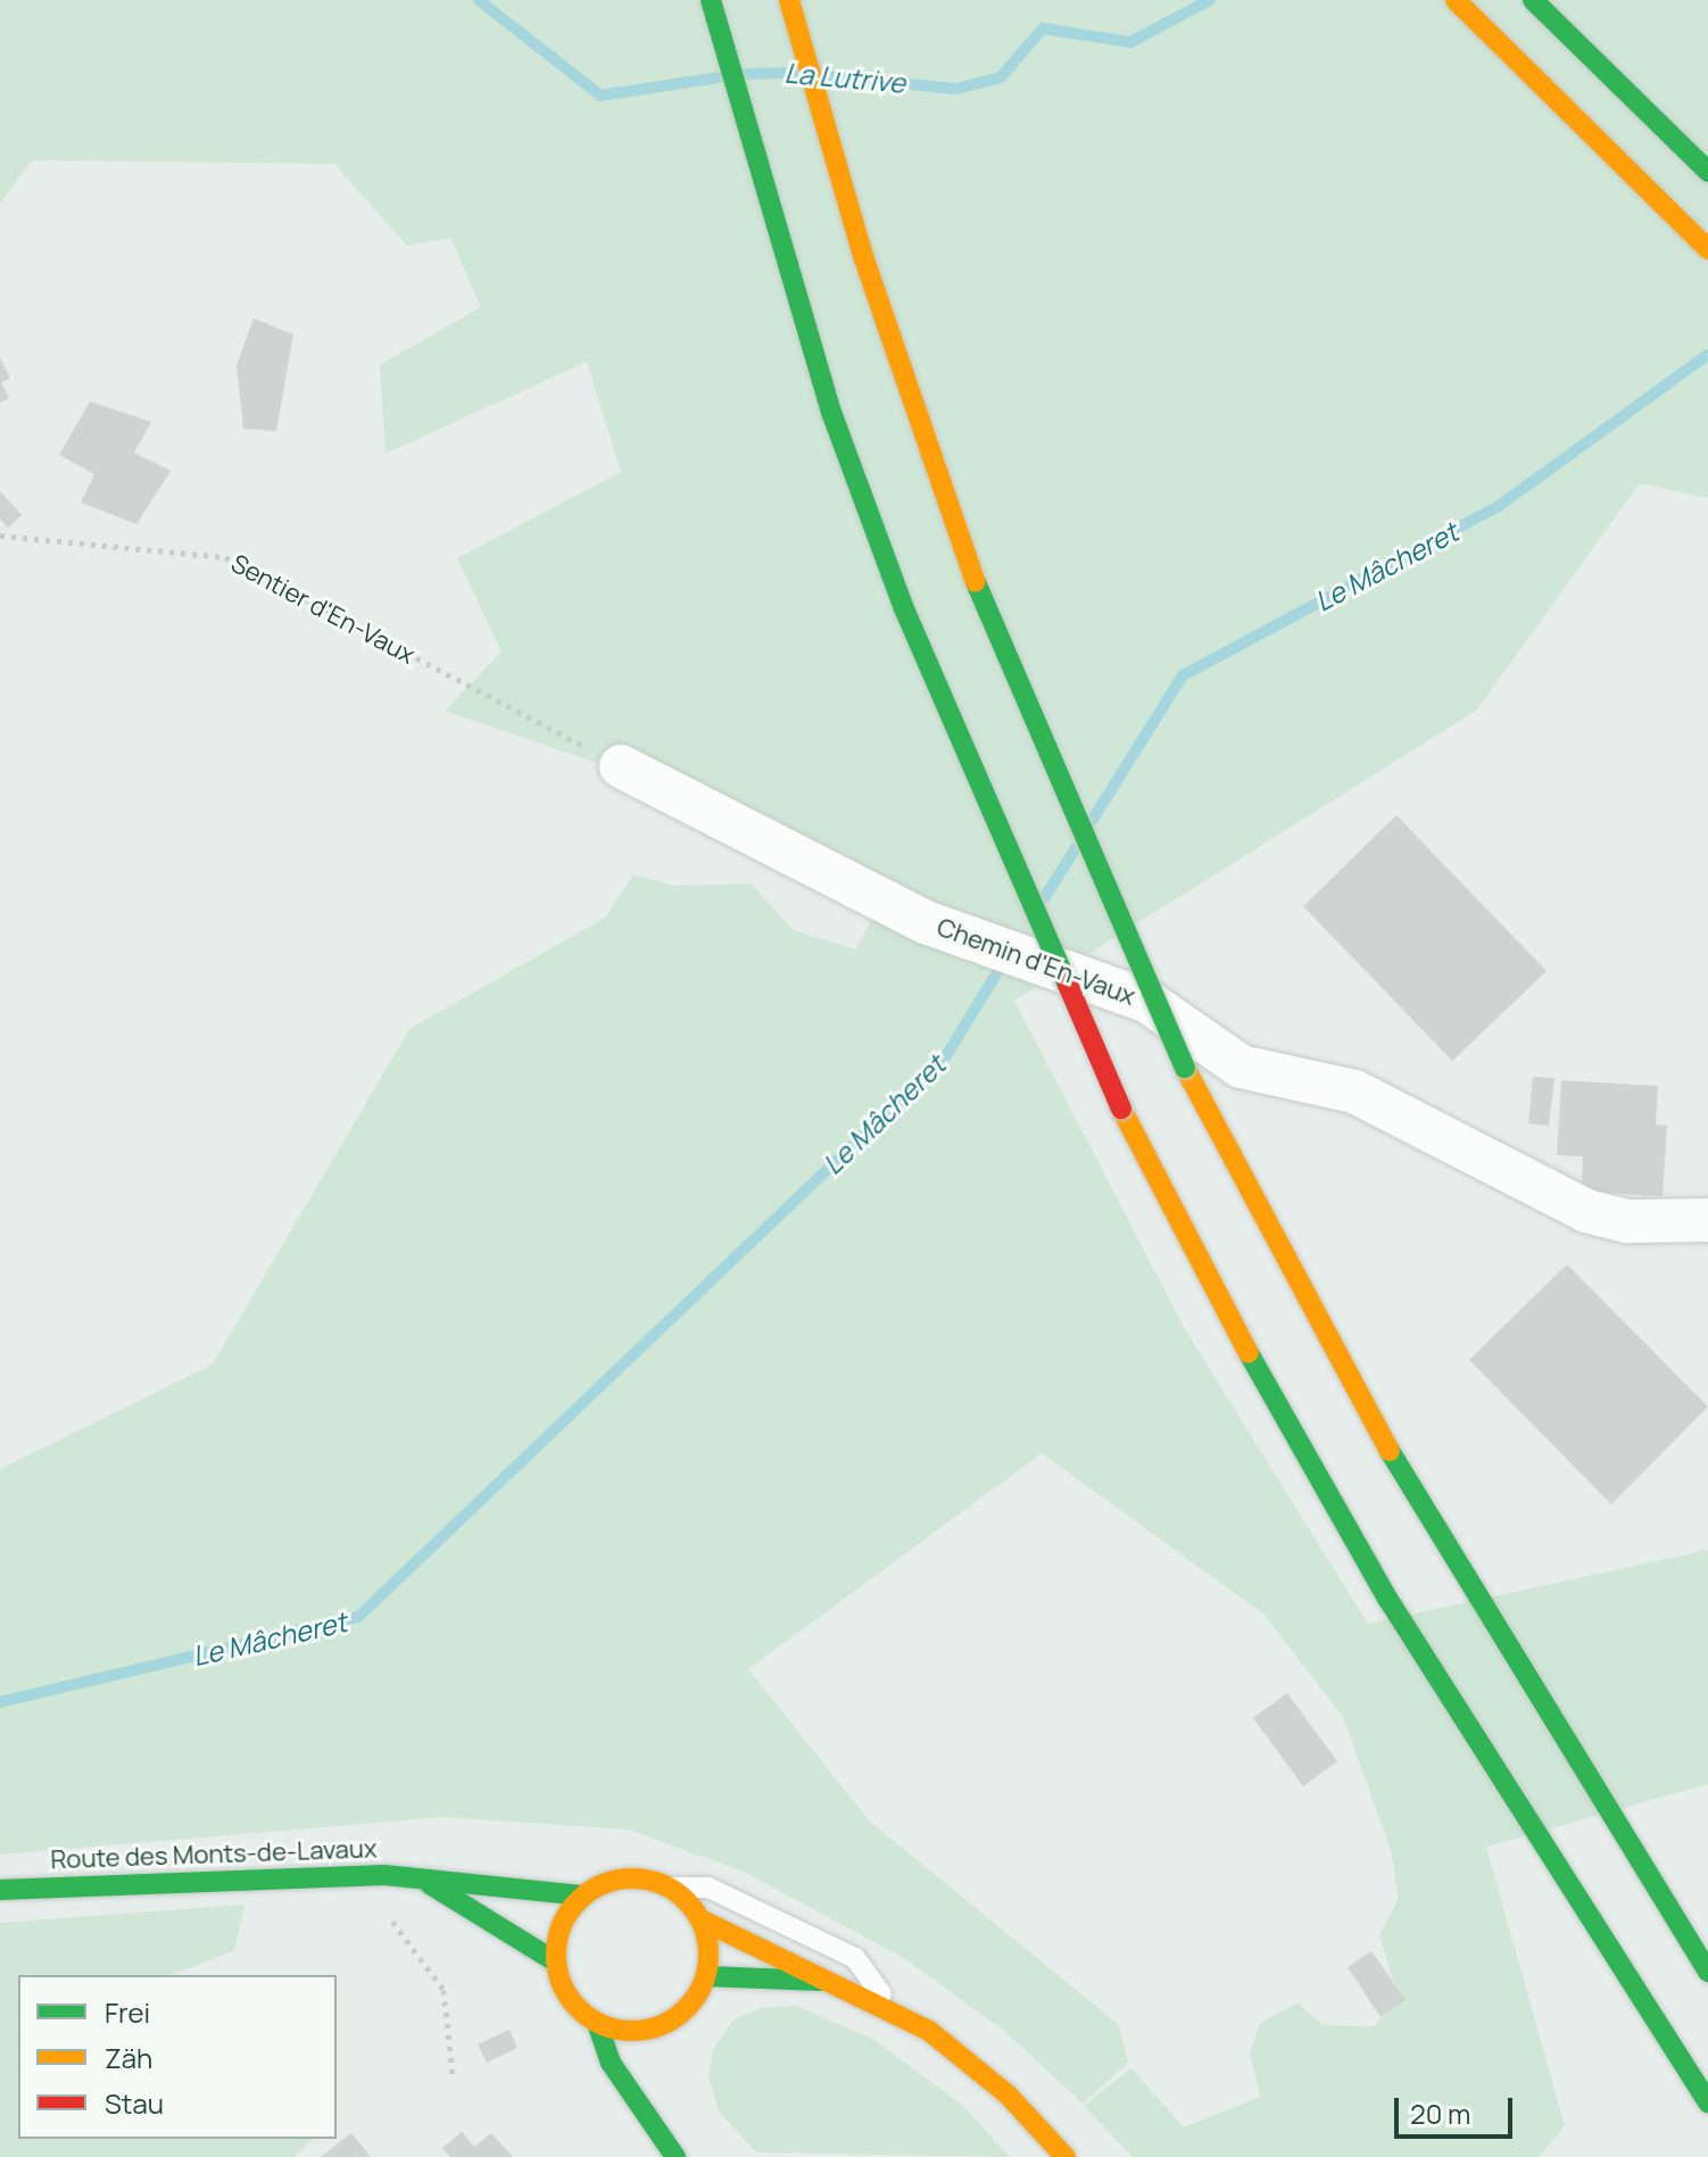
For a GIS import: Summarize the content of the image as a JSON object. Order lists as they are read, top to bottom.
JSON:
{
  "streets": {
    "main road": ["Route des Monts-de-Lavaux"],
    "street": ["Chemin d'En-Vaux"],
    "path": ["Sentier d'En-Vaux"]
  },
  "crossings": [
    ["Sentier d'En-Vaux", "Chemin d'En-Vaux"]
  ],
  "water": ["La Lutrive", "Le Mâcheret"],
  "legend": ["Frei", "Zäh", "Stau"],
  "scale_bar": "20 m"
}
